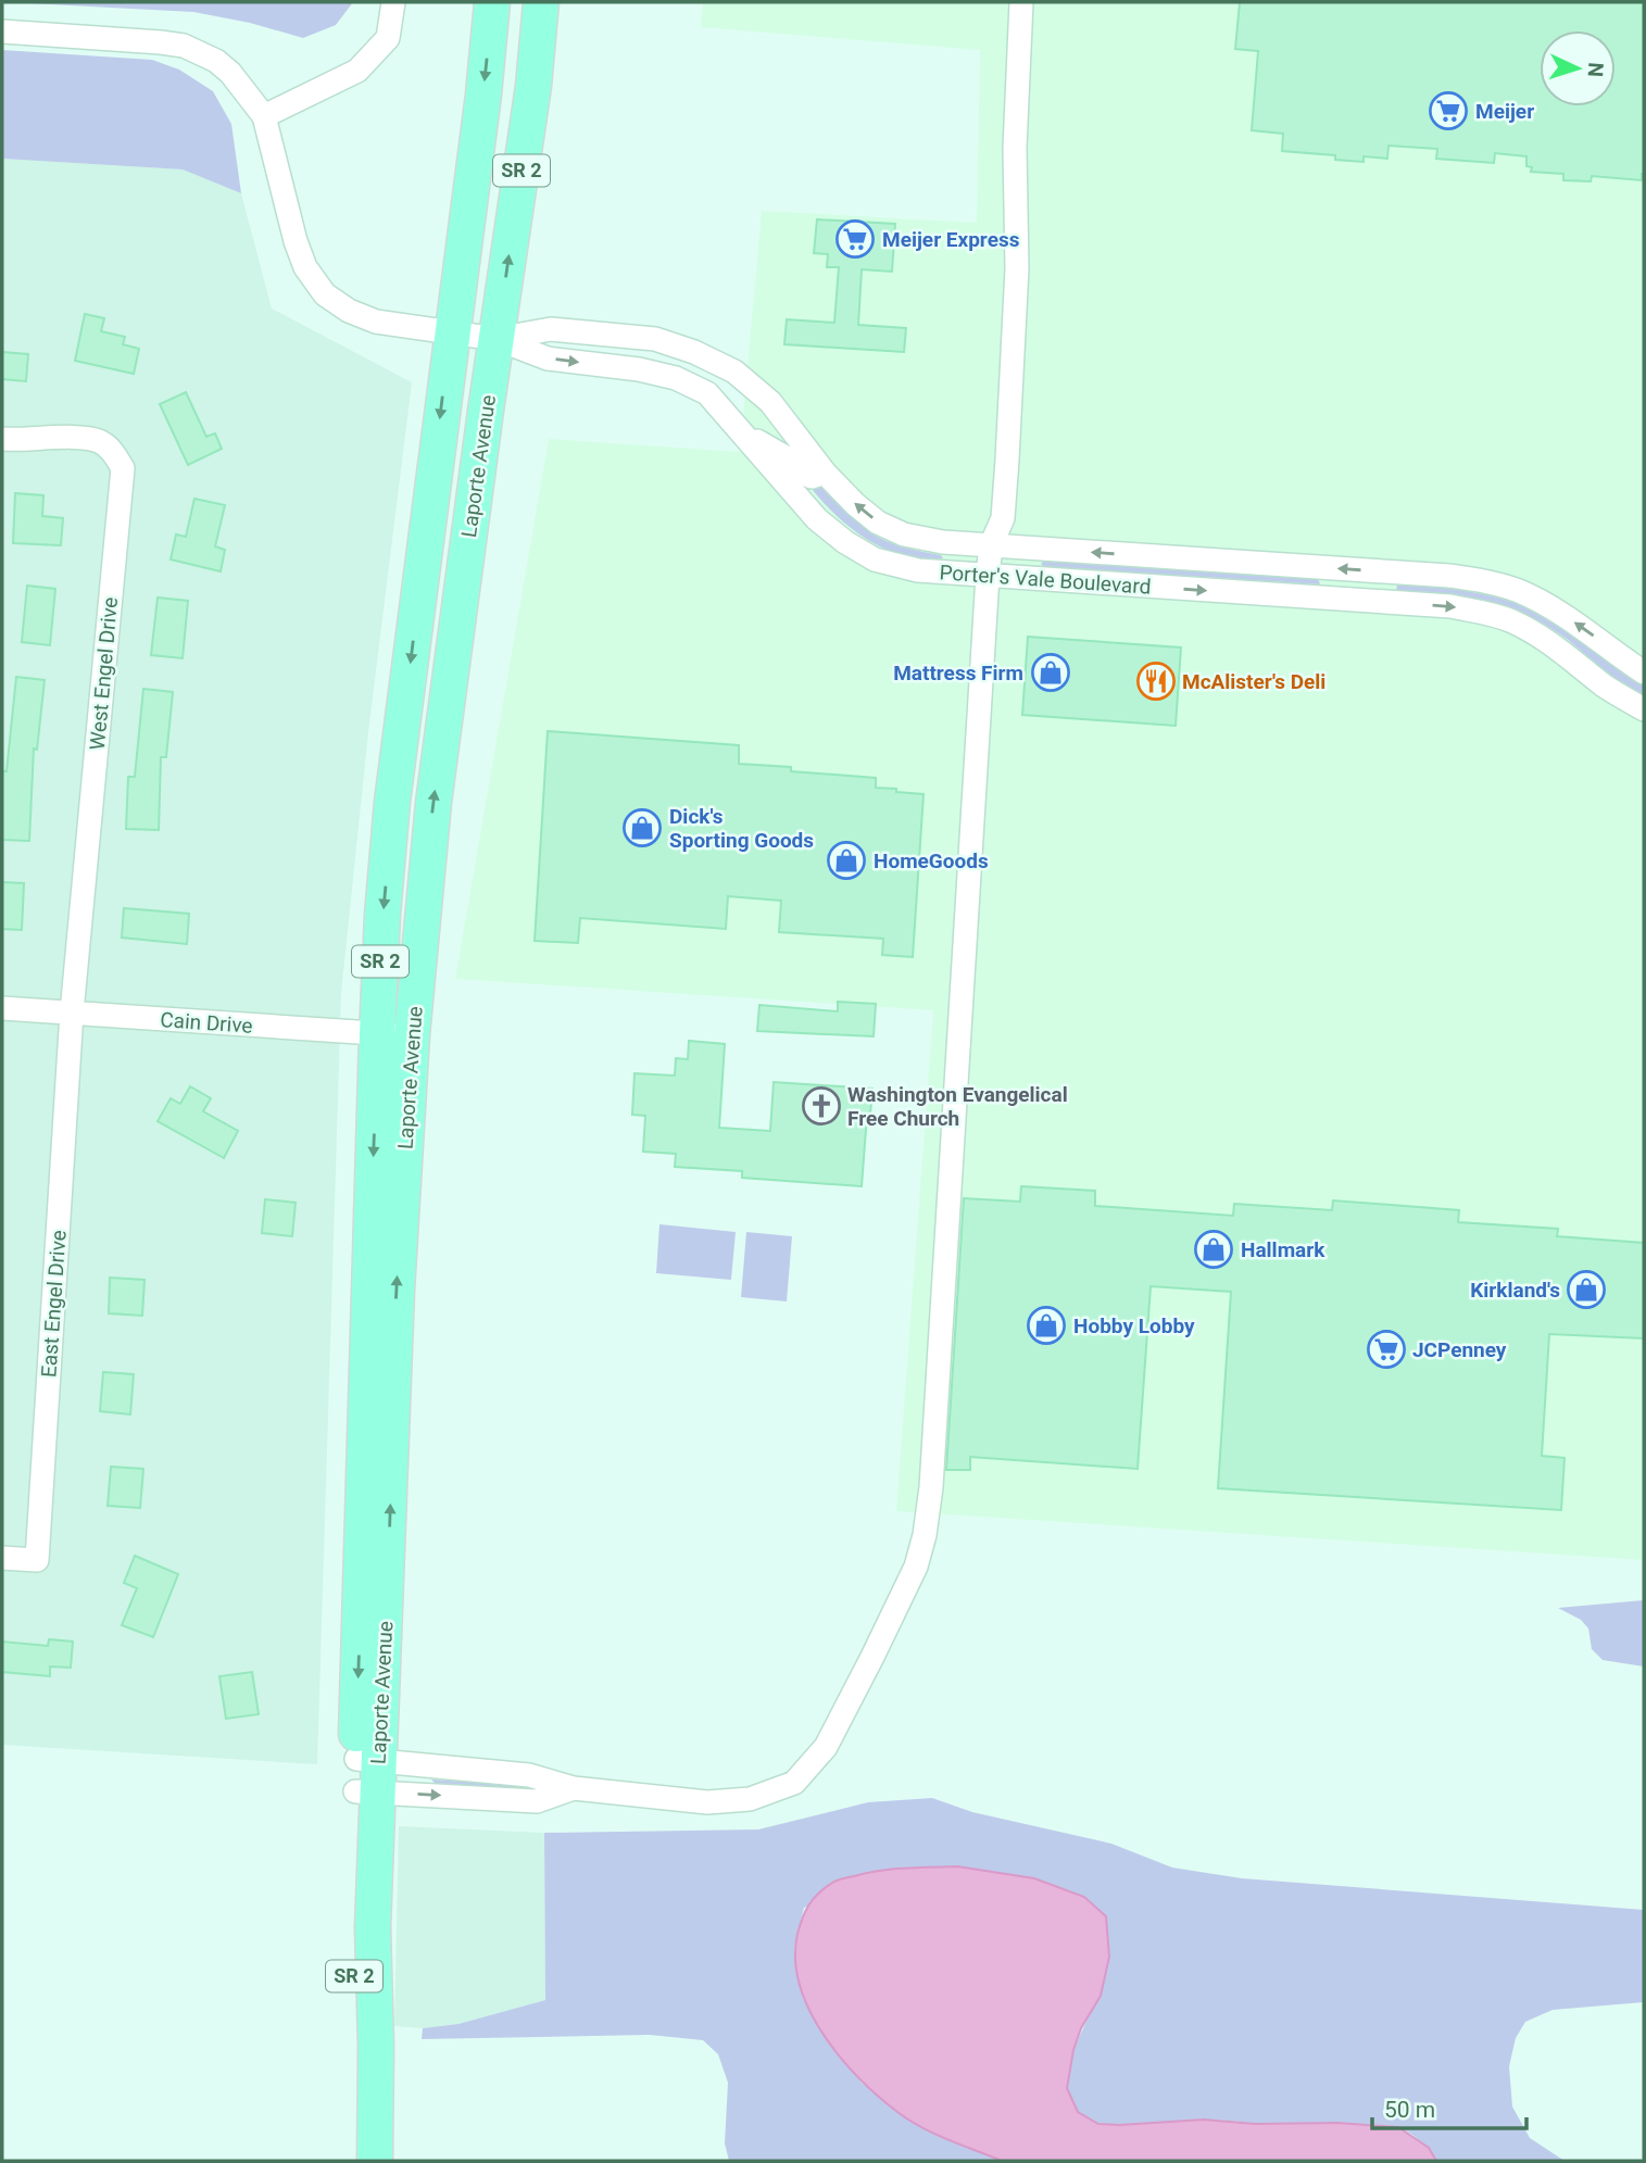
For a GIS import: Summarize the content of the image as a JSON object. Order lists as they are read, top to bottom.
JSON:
{
  "streets": {
    "main road": ["SR 2", "Laporte Avenue"],
    "street": [
      "Porter's Vale Boulevard",
      "West Engel Drive",
      "Cain Drive",
      "East Engel Drive"
    ]
  },
  "crossings": [
    ["Laporte Avenue", "Porter's Vale Boulevard"],
    ["Laporte Avenue", "Cain Drive"],
    ["West Engel Drive", "Cain Drive"],
    ["West Engel Drive", "East Engel Drive"],
    ["Cain Drive", "East Engel Drive"]
  ],
  "places": {
    "supermarket": ["Meijer", "Meijer Express", "JCPenney"],
    "shop": [
      "Mattress Firm",
      "Dick's Sporting Goods",
      "HomeGoods",
      "Hallmark",
      "Kirkland's",
      "Hobby Lobby"
    ],
    "restaurant": ["McAlister's Deli"],
    "church": ["Washington Evangelical Free Church"]
  },
  "scale_bar": "50 m",
  "north": "right"
}
